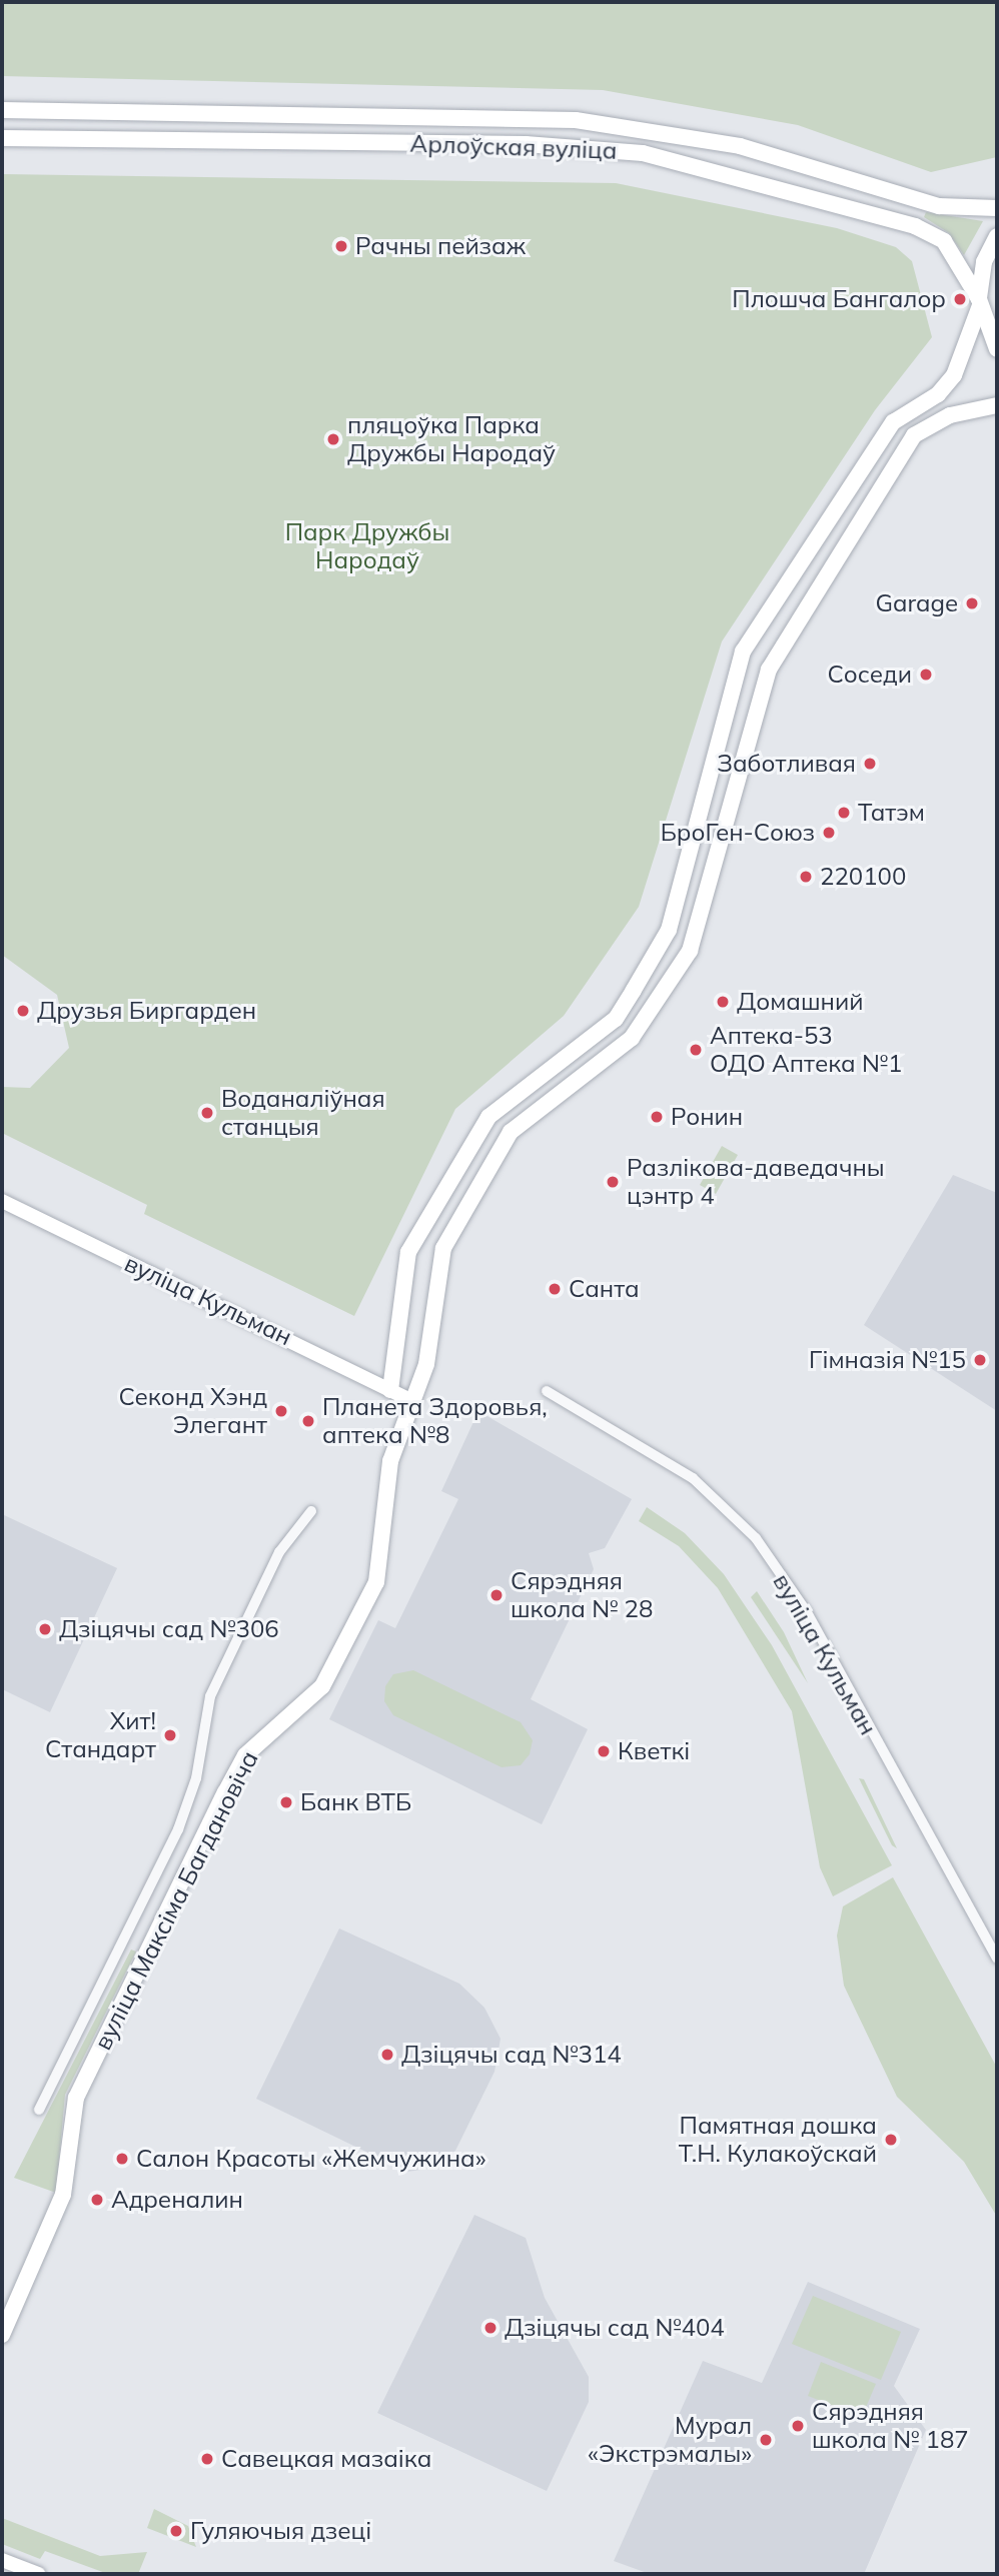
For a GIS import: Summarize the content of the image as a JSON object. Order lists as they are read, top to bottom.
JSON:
{
  "streets": {
    "main road": ["Арлоўская вуліца", "вуліца Кульман", "вуліца Максіма Багдановіча"]
  },
  "crossings": [
    ["вуліца Кульман", "вуліца Максіма Багдановіча"]
  ],
  "parks": ["Парк Дружбы Народаў"],
  "places": [
    "Рачны пейзаж",
    "Плошча Бангалор",
    "пляцоўка Парка Дружбы Народаў",
    "Garage",
    "Соседи",
    "Заботливая",
    "Татэм",
    "БроГен-Союз",
    "220100",
    "Домашний",
    "Друзья Биргарден",
    "Аптека-53 ОДО Аптека №1",
    "Воданаліўная станцыя",
    "Ронин",
    "Разлікова-даведачны цэнтр 4",
    "Санта",
    "Гімназія №15",
    "Секонд Хэнд Элегант",
    "Планета Здоровья, аптека №8",
    "Сярэдняя школа № 28",
    "Дзіцячы сад №306",
    "Хит! Стандарт",
    "Кветкі",
    "Банк ВТБ",
    "Дзіцячы сад №314",
    "Памятная дошка Т.Н. Кулакоўскай",
    "Салон Красоты «Жемчужина»",
    "Адреналин",
    "Дзіцячы сад №404",
    "Сярэдняя школа № 187",
    "Мурал «Экстрэмалы»",
    "Савецкая мазаіка",
    "Гуляючыя дзеці"
  ]
}
